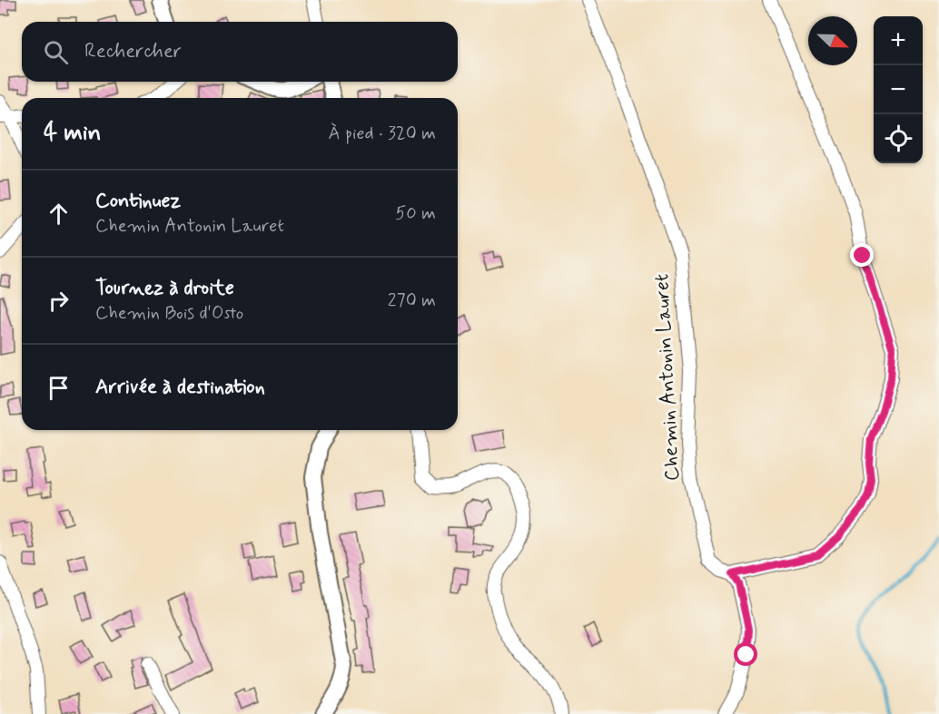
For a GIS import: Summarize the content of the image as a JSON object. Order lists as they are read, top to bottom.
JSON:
{
  "streets": {
    "street": ["Chemin Antonin Lauret"]
  },
  "north": "bottom right",
  "page": {
    "map_buttons": ["+", "−"],
    "search": "Rechercher",
    "heading": ["4 min", "À pied · 320 m"],
    "list": [
      ["Continuez", "Chemin Antonin Lauret", "50 m"],
      ["Tournez à droite", "Chemin Bois d'Osto", "270 m"],
      "Arrivée à destination"
    ]
  }
}
